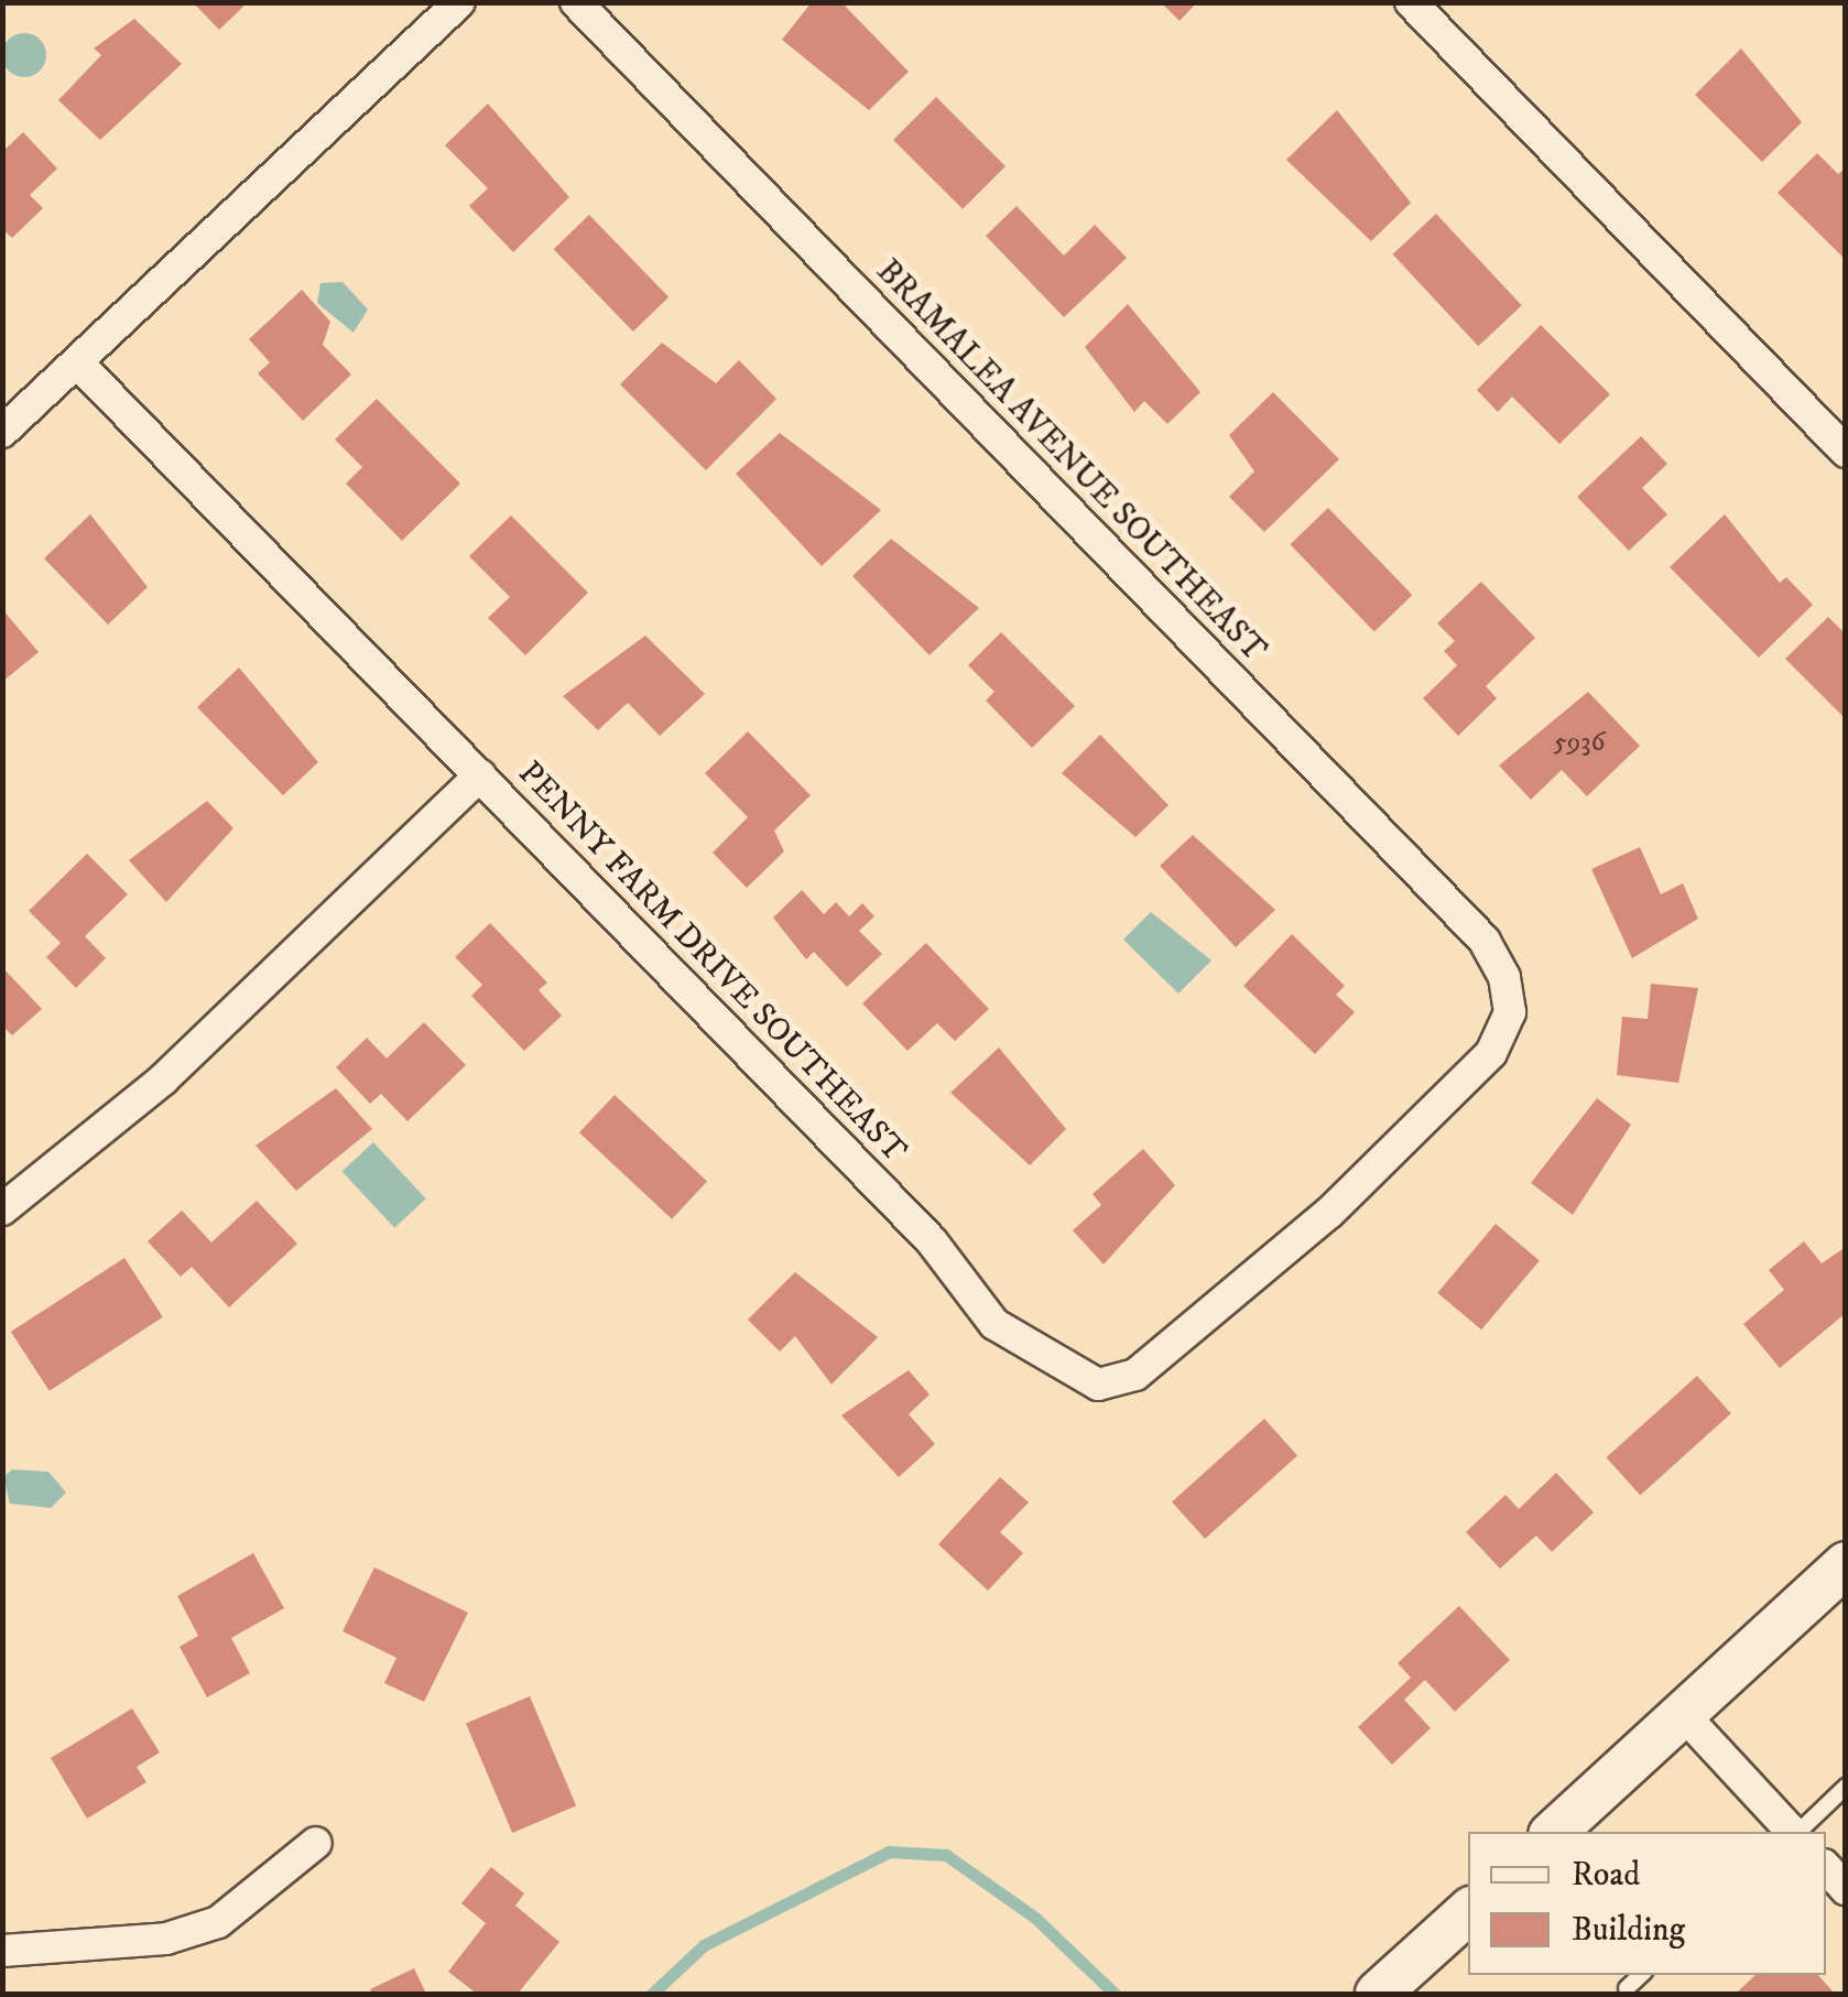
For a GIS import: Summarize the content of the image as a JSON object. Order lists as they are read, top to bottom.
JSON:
{
  "streets": {
    "street": ["BRAMALEA AVENUE SOUTHEAST", "PENNY FARM DRIVE SOUTHEAST"]
  },
  "crossings": [
    ["BRAMALEA AVENUE SOUTHEAST", "PENNY FARM DRIVE SOUTHEAST"]
  ],
  "house_numbers": ["5936"],
  "legend": ["Road", "Building"]
}
